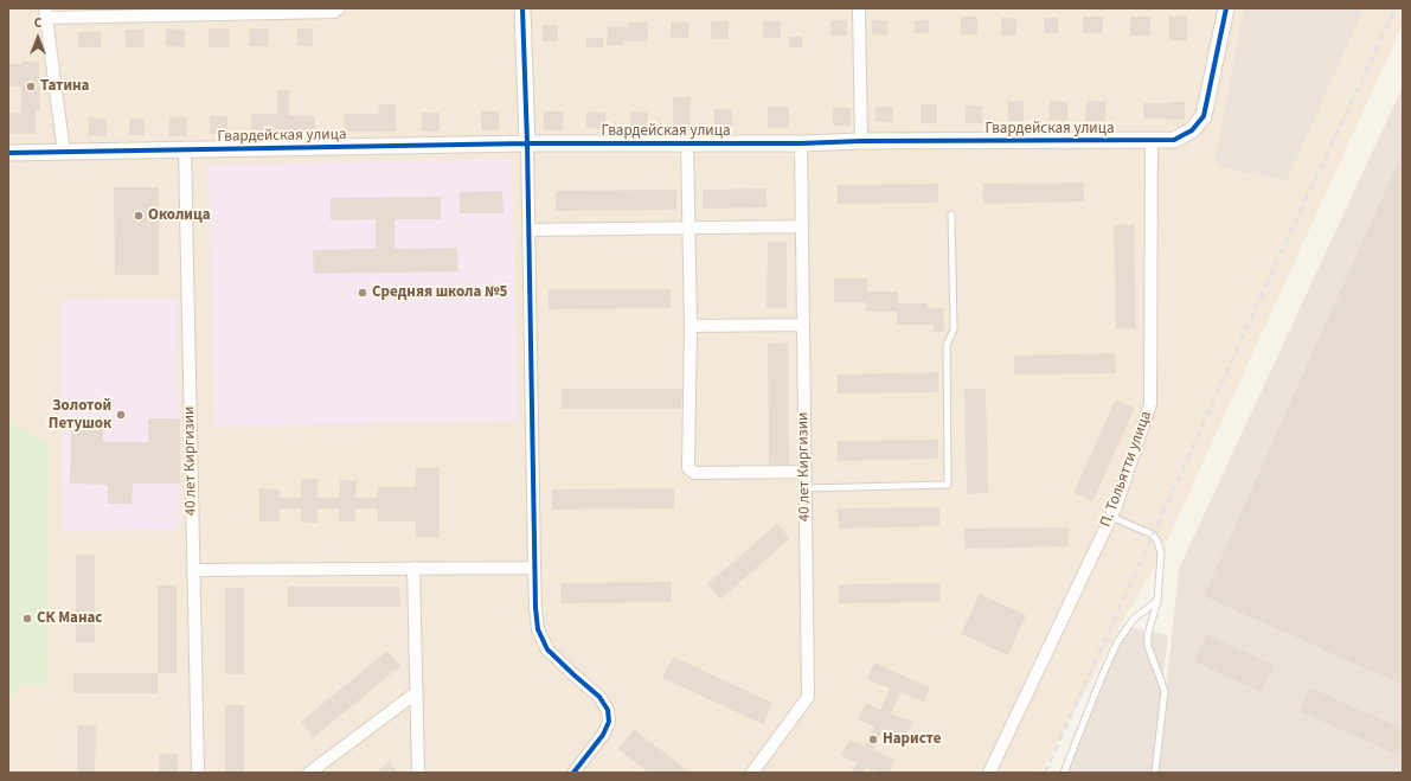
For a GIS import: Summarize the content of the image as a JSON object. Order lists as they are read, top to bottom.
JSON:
{
  "streets": {
    "street": ["Гвардейская улица", "40 лет Киргизии", "П. Тольятти улица"]
  },
  "crossings": [
    ["Гвардейская улица", "40 лет Киргизии"],
    ["Гвардейская улица", "П. Тольятти улица"]
  ],
  "places": [
    "Татина",
    "Околица",
    "Средняя школа №5",
    "Золотой Петушок",
    "СК Манас",
    "Наристе"
  ],
  "north": "top"
}
